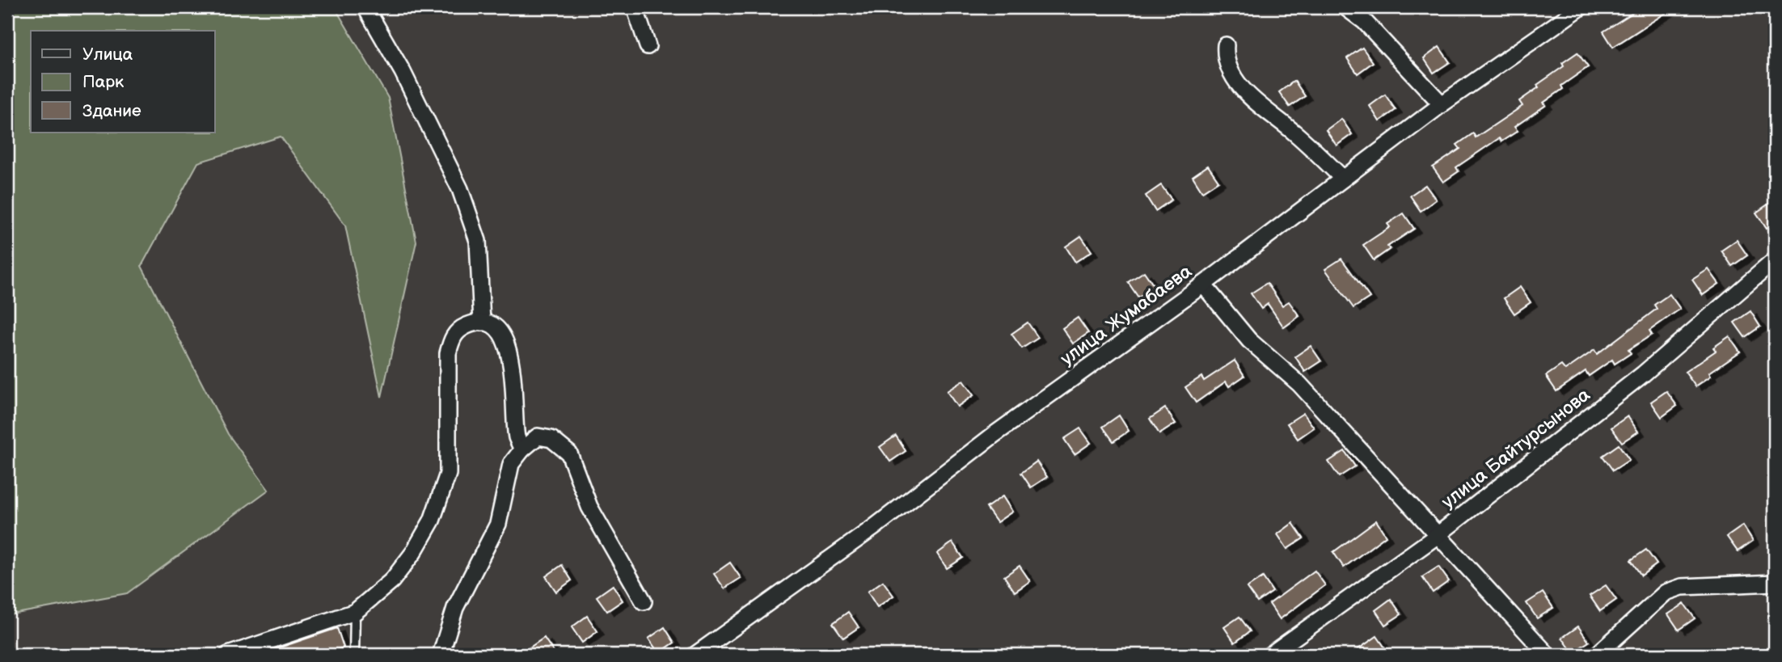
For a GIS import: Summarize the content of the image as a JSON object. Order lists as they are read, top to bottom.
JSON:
{
  "streets": {
    "street": ["улица Жумабаева", "улица Байтурсынова"]
  },
  "legend": ["Улица", "Парк", "Здание"]
}
